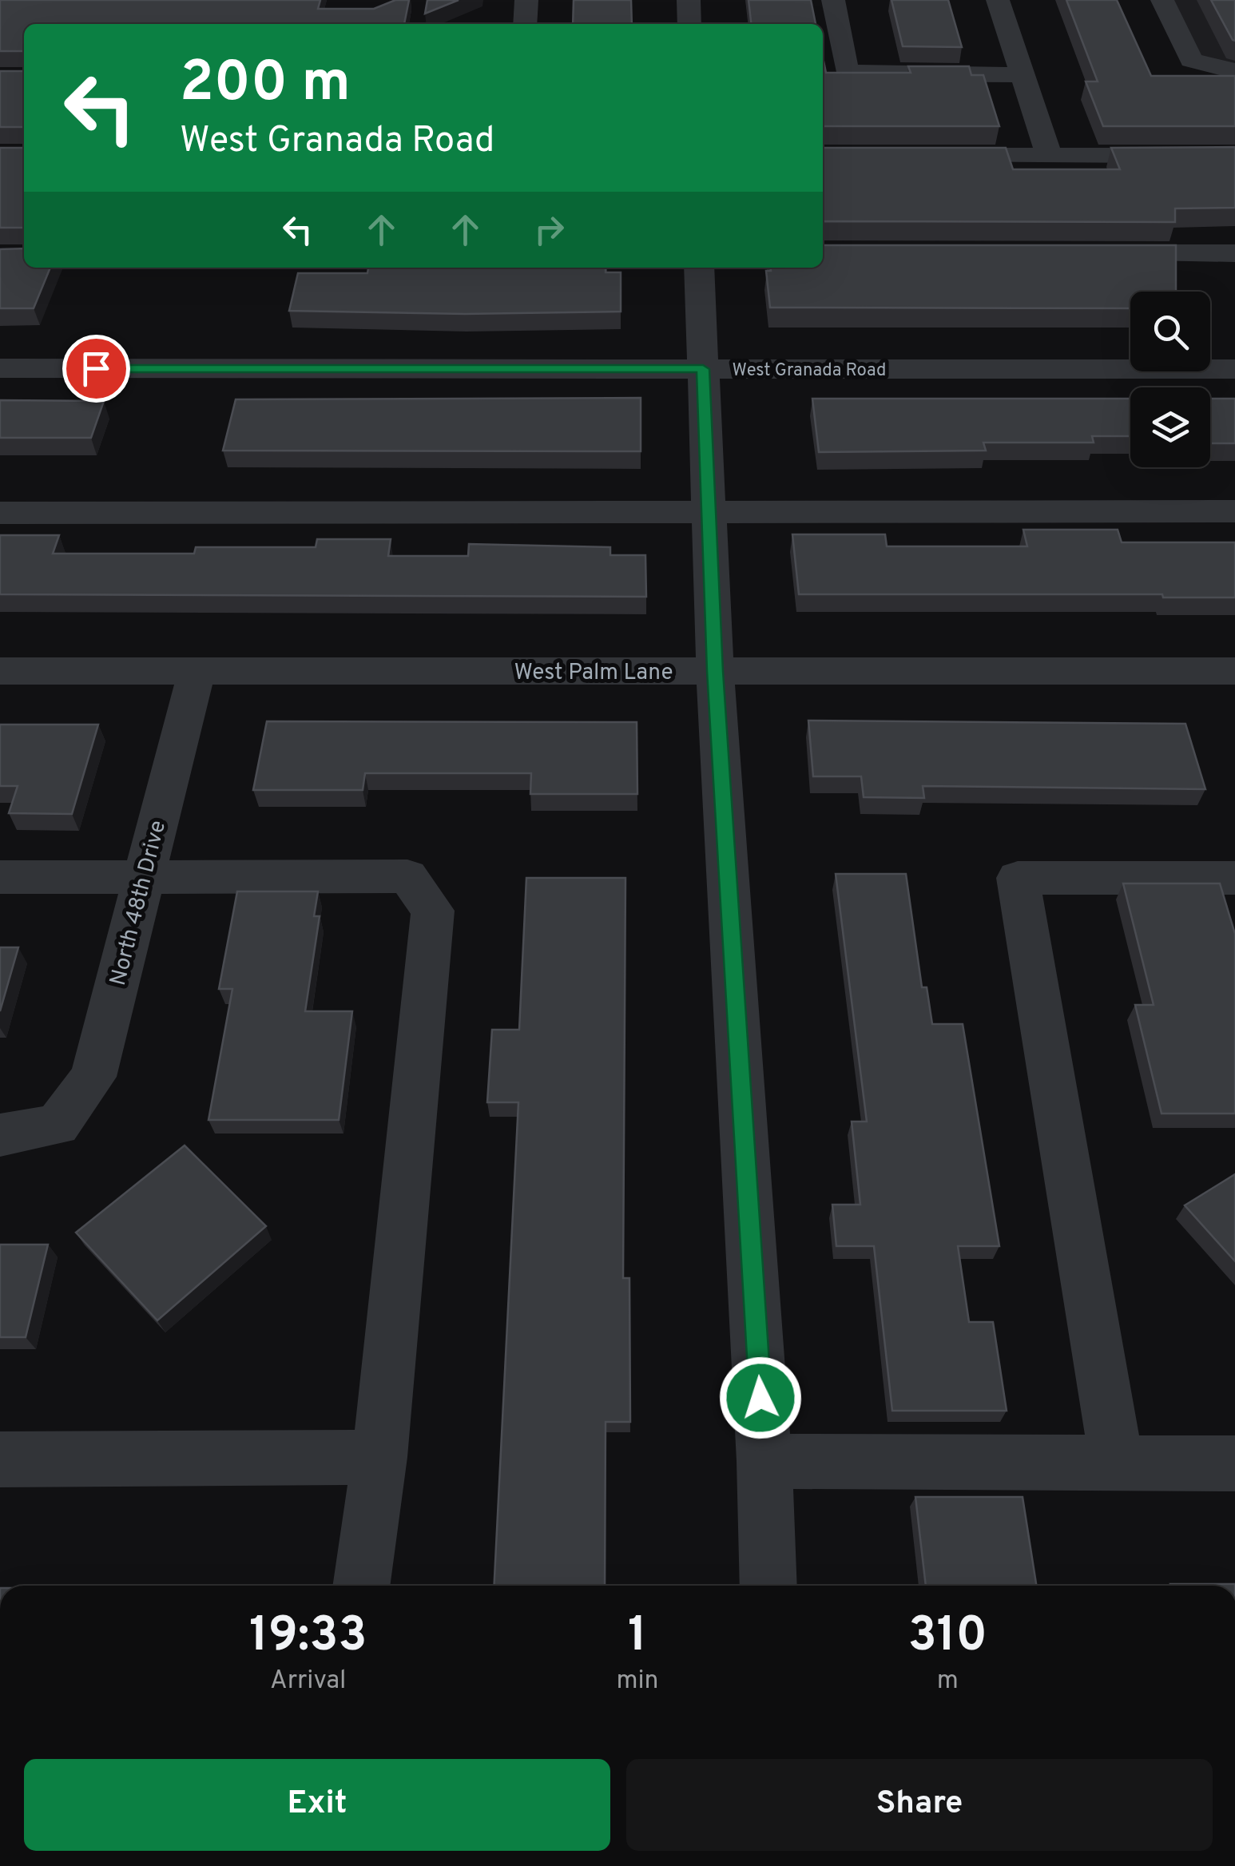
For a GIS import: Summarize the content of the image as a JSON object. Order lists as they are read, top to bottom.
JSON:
{
  "streets": {
    "street": ["West Granada Road", "West Palm Lane", "North 48th Drive"]
  },
  "crossings": [
    ["West Palm Lane", "North 48th Drive"]
  ],
  "page": {
    "turn": ["200 m", "West Granada Road"],
    "eta": [
      "19:33",
      "Arrival",
      "1",
      "min",
      "310",
      "m"
    ],
    "buttons": ["Exit", "Share"]
  }
}
